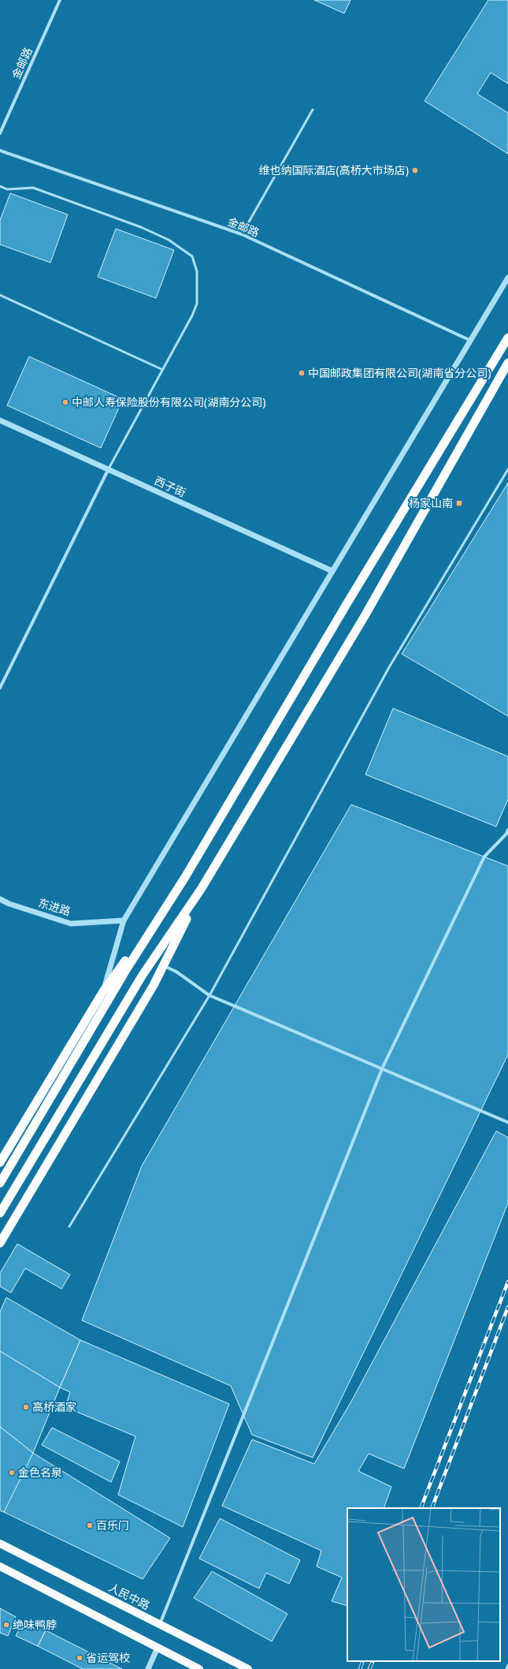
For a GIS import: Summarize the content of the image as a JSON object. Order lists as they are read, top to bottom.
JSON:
{
  "streets": {
    "main road": ["人民中路"],
    "street": ["金邮路", "西子街", "东进路"]
  },
  "places": {
    "other": [
      "维也纳国际酒店(高桥大市场店)",
      "中国邮政集团有限公司(湖南省分公司)",
      "中邮人寿保险股份有限公司(湖南分公司)",
      "高桥酒家",
      "金色名泉",
      "百乐门",
      "绝味鸭脖",
      "省运驾校"
    ],
    "transit": ["杨家山南"]
  }
}
